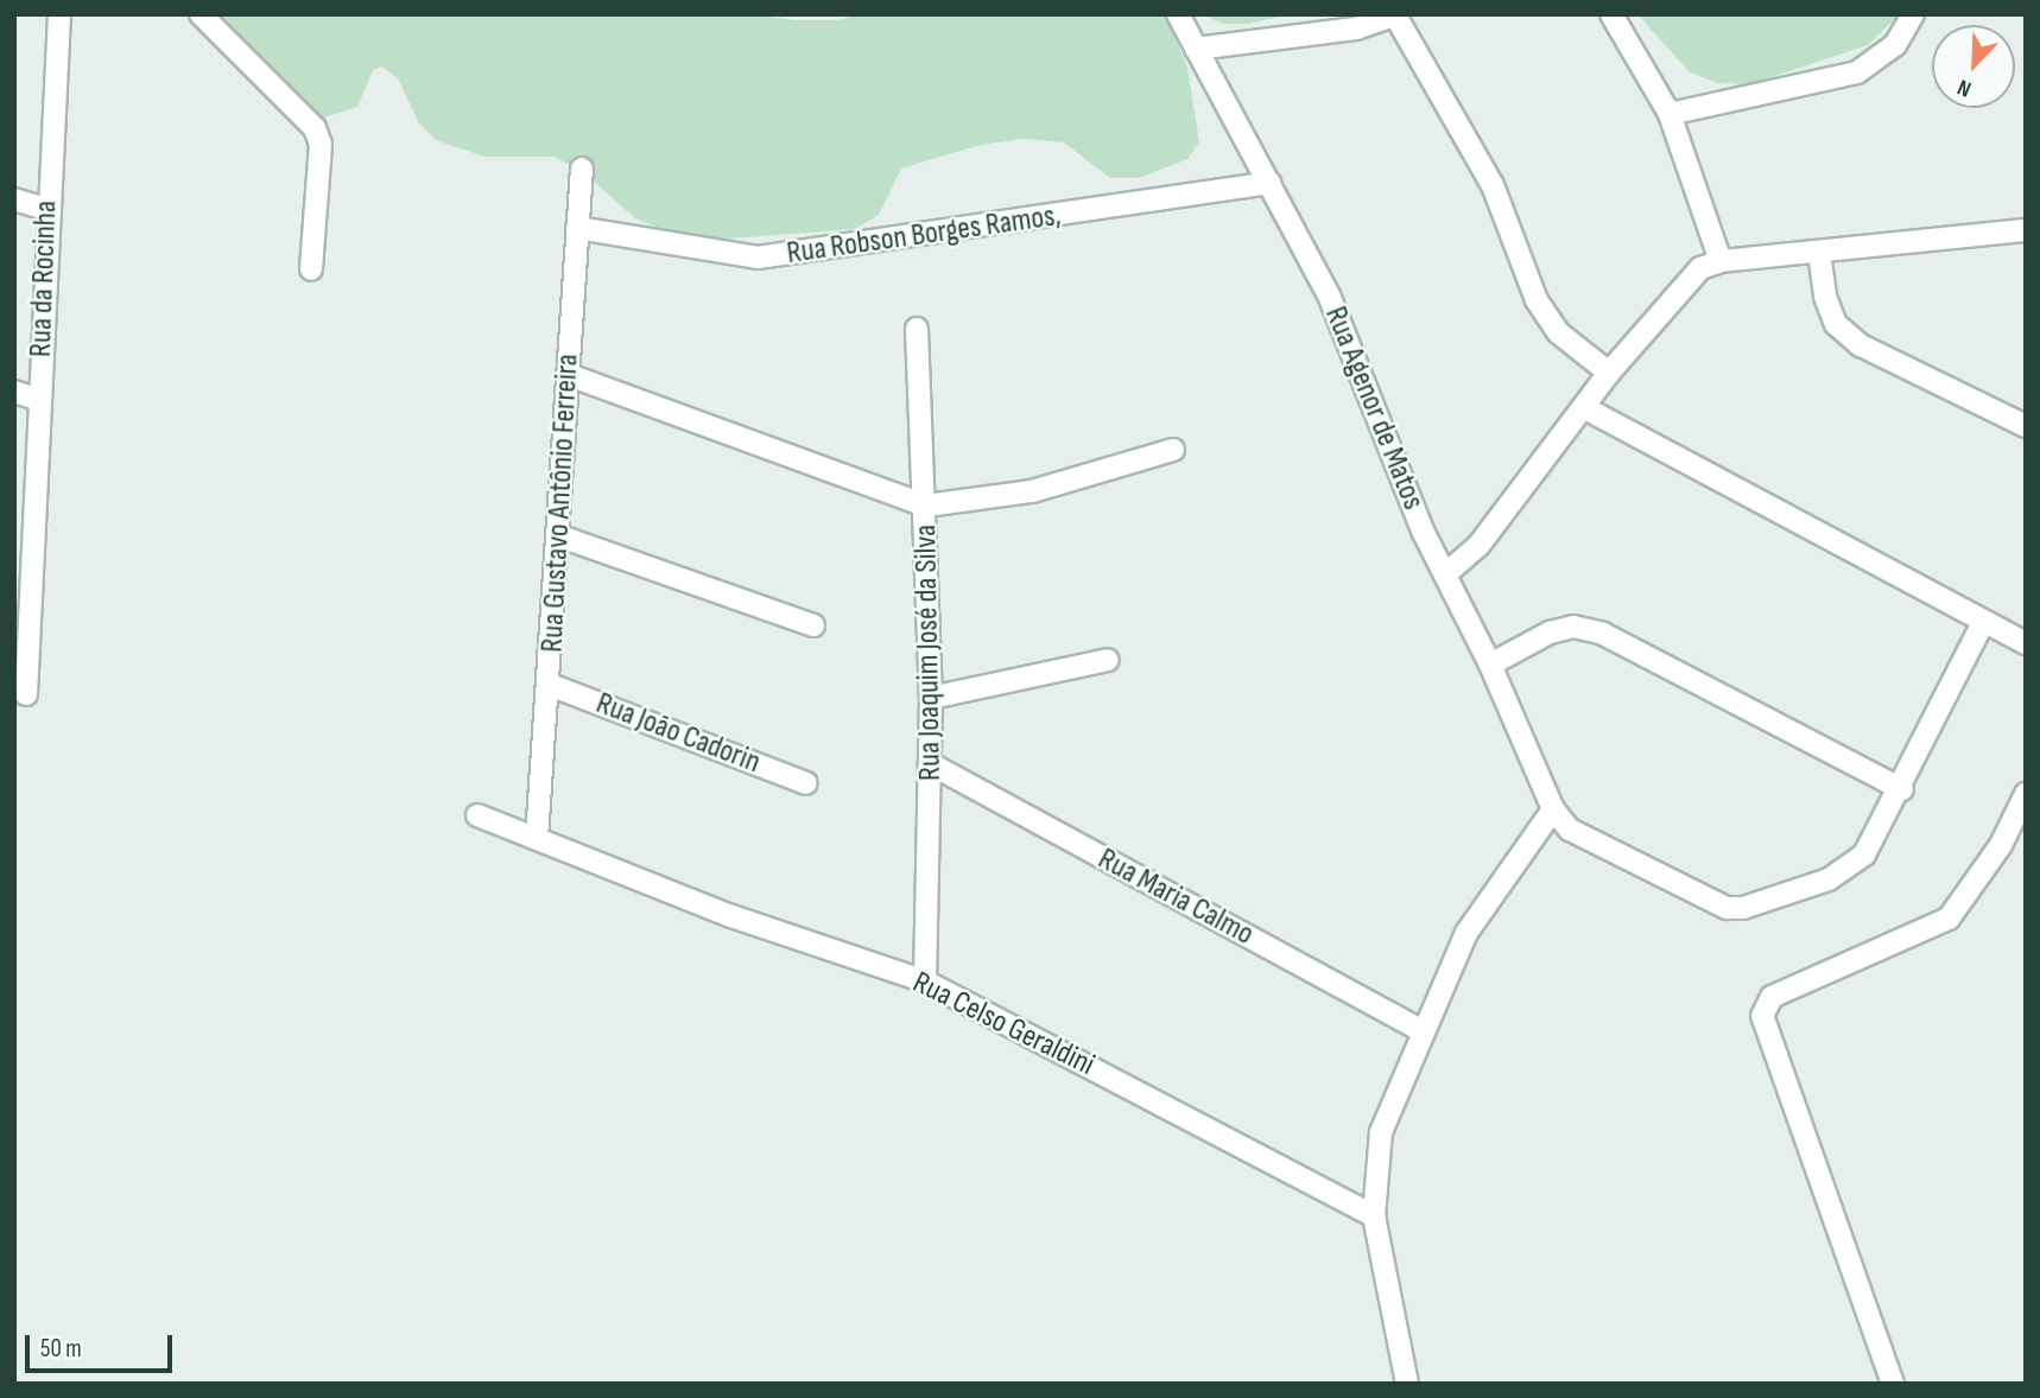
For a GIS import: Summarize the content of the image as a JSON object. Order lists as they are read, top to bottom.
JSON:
{
  "streets": {
    "street": [
      "Rua Robson Borges Ramos,",
      "Rua da Rocinha",
      "Rua Agenor de Matos",
      "Rua Gustavo Antônio Ferreira",
      "Rua Joaquim José da Silva",
      "Rua João Cadorin",
      "Rua Maria Calmo",
      "Rua Celso Geraldini"
    ]
  },
  "crossings": [
    ["Rua Robson Borges Ramos,", "Rua Agenor de Matos"],
    ["Rua Robson Borges Ramos,", "Rua Gustavo Antônio Ferreira"],
    ["Rua Gustavo Antônio Ferreira", "Rua Joaquim José da Silva"],
    ["Rua Gustavo Antônio Ferreira", "Rua João Cadorin"],
    ["Rua Gustavo Antônio Ferreira", "Rua Celso Geraldini"],
    ["Rua Joaquim José da Silva", "Rua Maria Calmo"],
    ["Rua Joaquim José da Silva", "Rua Celso Geraldini"]
  ],
  "scale_bar": "50 m",
  "north": "bottom left"
}
